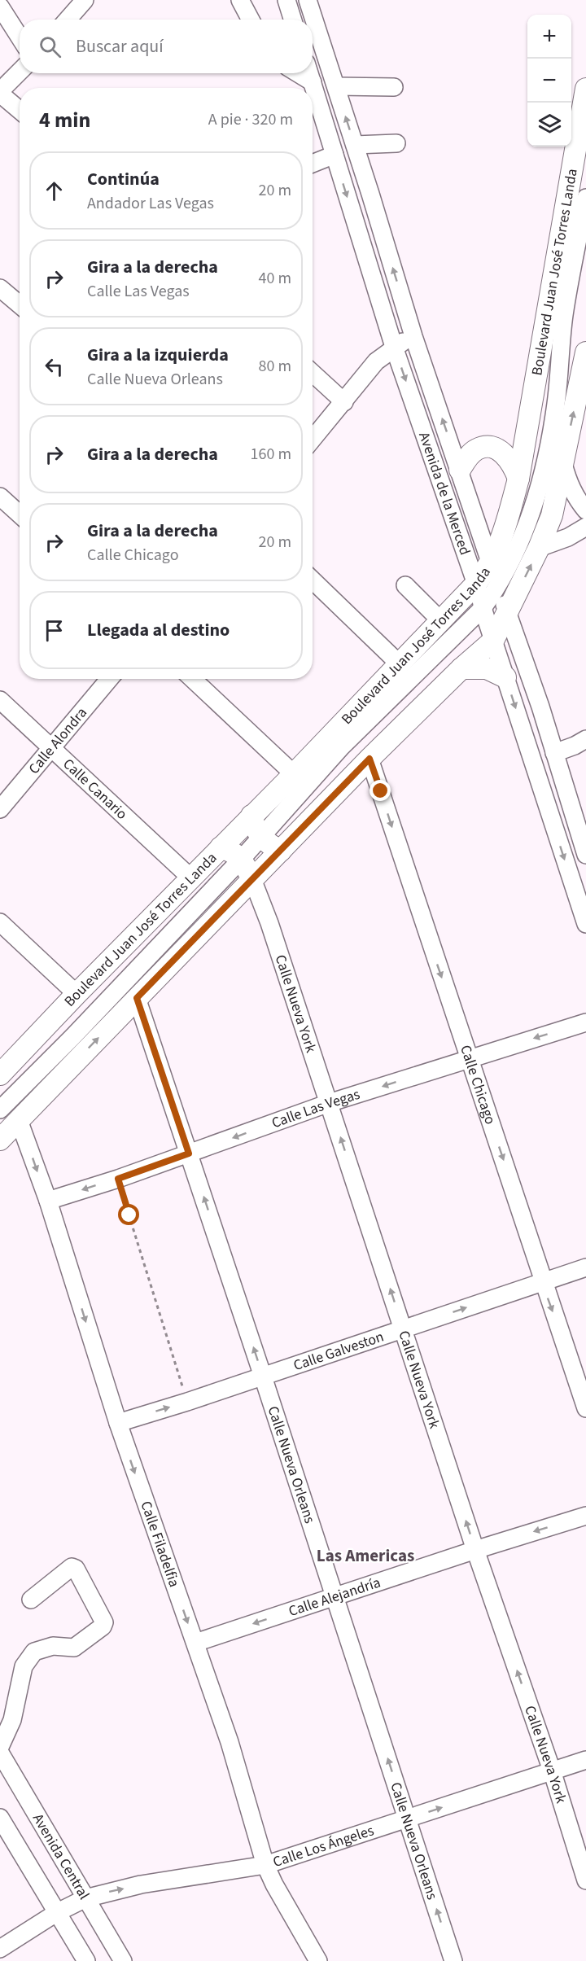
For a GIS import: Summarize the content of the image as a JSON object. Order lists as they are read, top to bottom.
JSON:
{
  "streets": {
    "main road": ["Boulevard Juan José Torres Landa"],
    "street": [
      "Avenida de la Merced",
      "Calle Alondra",
      "Calle Canario",
      "Calle Nueva York",
      "Calle Chicago",
      "Calle Las Vegas",
      "Calle Galveston",
      "Calle Nueva Orleans",
      "Calle Filadelfia",
      "Calle Alejandría",
      "Calle Los Ángeles",
      "Avenida Central"
    ]
  },
  "crossings": [
    ["Boulevard Juan José Torres Landa", "Avenida de la Merced"],
    ["Boulevard Juan José Torres Landa", "Calle Canario"],
    ["Calle Alondra", "Calle Canario"],
    ["Calle Nueva York", "Calle Las Vegas"],
    ["Calle Nueva York", "Calle Galveston"],
    ["Calle Nueva York", "Calle Alejandría"],
    ["Calle Nueva York", "Calle Los Ángeles"],
    ["Calle Chicago", "Calle Las Vegas"],
    ["Calle Chicago", "Calle Galveston"],
    ["Calle Las Vegas", "Calle Nueva Orleans"],
    ["Calle Las Vegas", "Calle Filadelfia"],
    ["Calle Galveston", "Calle Nueva Orleans"],
    ["Calle Galveston", "Calle Filadelfia"],
    ["Calle Nueva Orleans", "Calle Alejandría"],
    ["Calle Nueva Orleans", "Calle Los Ángeles"],
    ["Calle Filadelfia", "Calle Alejandría"],
    ["Calle Filadelfia", "Calle Los Ángeles"],
    ["Calle Los Ángeles", "Avenida Central"]
  ],
  "one_way": [
    "Calle Nueva York",
    "Calle Chicago",
    "Calle Las Vegas",
    "Calle Galveston",
    "Calle Nueva Orleans",
    "Calle Filadelfia",
    "Calle Alejandría",
    "Calle Los Ángeles"
  ],
  "districts": ["Las Americas"],
  "page": {
    "map_buttons": ["+", "−"],
    "search": "Buscar aquí",
    "heading": ["4 min", "A pie · 320 m"],
    "list": [
      ["Continúa", "Andador Las Vegas", "20 m"],
      ["Gira a la derecha", "Calle Las Vegas", "40 m"],
      ["Gira a la izquierda", "Calle Nueva Orleans", "80 m"],
      ["Gira a la derecha", "160 m"],
      ["Gira a la derecha", "Calle Chicago", "20 m"],
      "Llegada al destino"
    ]
  }
}
